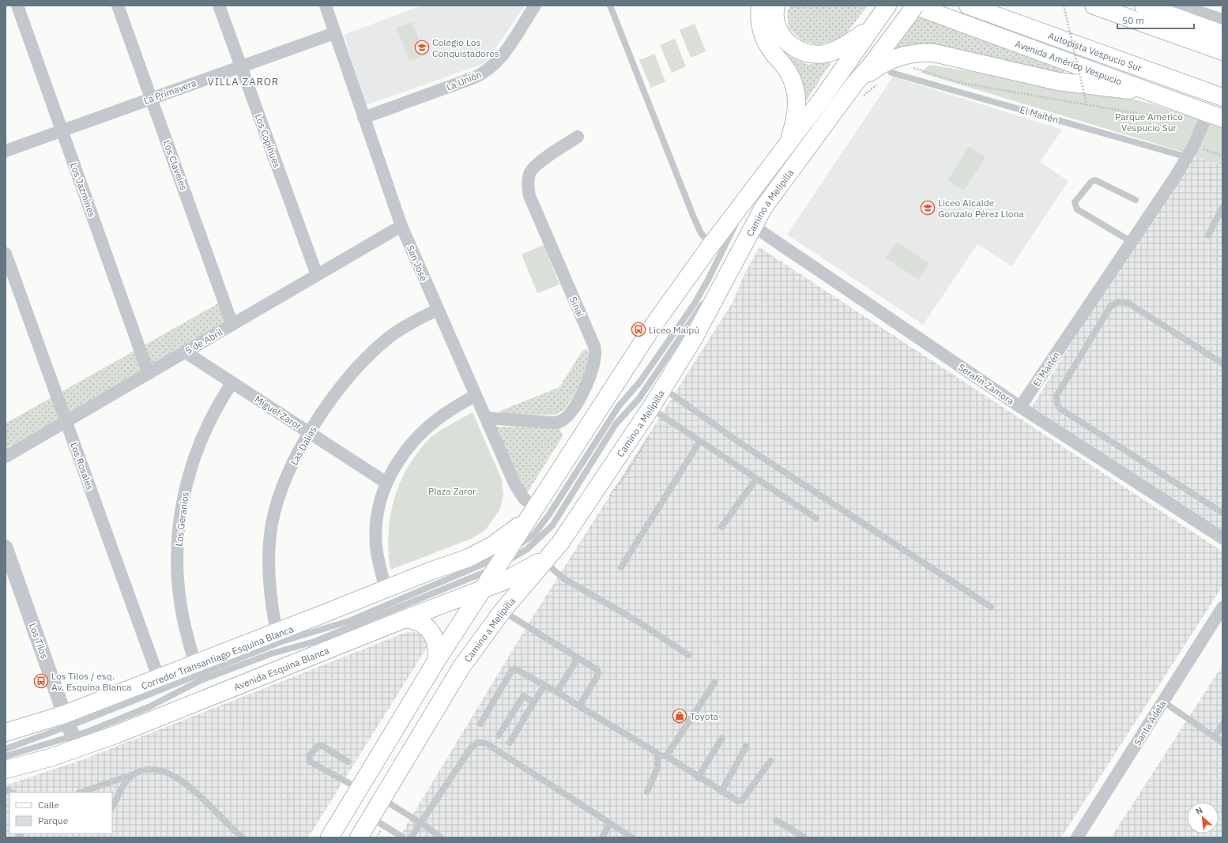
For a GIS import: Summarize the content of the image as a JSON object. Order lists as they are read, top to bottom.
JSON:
{
  "streets": {
    "main road": [
      "Autopista Vespucio Sur",
      "Avenida Américo Vespucio",
      "Camino a Melipilla",
      "Avenida Esquina Blanca"
    ],
    "street": [
      "La Unión",
      "La Primavera",
      "El Maitén",
      "Los Copihues",
      "Los Claveles",
      "Los Jazmines",
      "San José",
      "Sinaí",
      "5 de Abril",
      "Serafín Zamora",
      "Miguel Zaror",
      "Las Dalias",
      "Los Rosales",
      "Los Geranios",
      "Los Tilos",
      "Santa Adela"
    ],
    "lane": ["Corredor Transantiago Esquina Blanca"]
  },
  "crossings": [
    ["Avenida Américo Vespucio", "El Maitén"],
    ["Avenida Américo Vespucio", "Camino a Melipilla"],
    ["La Unión", "San José"],
    ["La Primavera", "Los Copihues"],
    ["La Primavera", "Los Claveles"],
    ["La Primavera", "Los Jazmines"],
    ["La Primavera", "San José"],
    ["El Maitén", "Serafín Zamora"],
    ["Los Copihues", "5 de Abril"],
    ["Los Claveles", "5 de Abril"],
    ["Los Jazmines", "5 de Abril"],
    ["Camino a Melipilla", "San José"],
    ["Camino a Melipilla", "Serafín Zamora"],
    ["Camino a Melipilla", "Corredor Transantiago Esquina Blanca"],
    ["Camino a Melipilla", "Avenida Esquina Blanca"],
    ["San José", "Sinaí"],
    ["San José", "5 de Abril"],
    ["San José", "Las Dalias"],
    ["San José", "Avenida Esquina Blanca"],
    ["5 de Abril", "Miguel Zaror"],
    ["5 de Abril", "Los Rosales"],
    ["Miguel Zaror", "Las Dalias"],
    ["Miguel Zaror", "Los Geranios"],
    ["Las Dalias", "Avenida Esquina Blanca"],
    ["Los Rosales", "Avenida Esquina Blanca"],
    ["Los Geranios", "Avenida Esquina Blanca"],
    ["Los Tilos", "Corredor Transantiago Esquina Blanca"],
    ["Los Tilos", "Avenida Esquina Blanca"],
    ["Corredor Transantiago Esquina Blanca", "Avenida Esquina Blanca"]
  ],
  "districts": ["VILLA ZAROR"],
  "parks": ["Parque Americo Vespucio Sur", "Plaza Zaror"],
  "places": {
    "school or university": ["Colegio Los Conquistadores", "Liceo Alcalde Gonzalo Pérez Llona"],
    "bus stop": ["Liceo Maipú", "Los Tilos / esq. Av. Esquina Blanca"],
    "shop": ["Toyota"]
  },
  "legend": ["Calle", "Parque"],
  "scale_bar": "50 m",
  "north": "top left"
}
